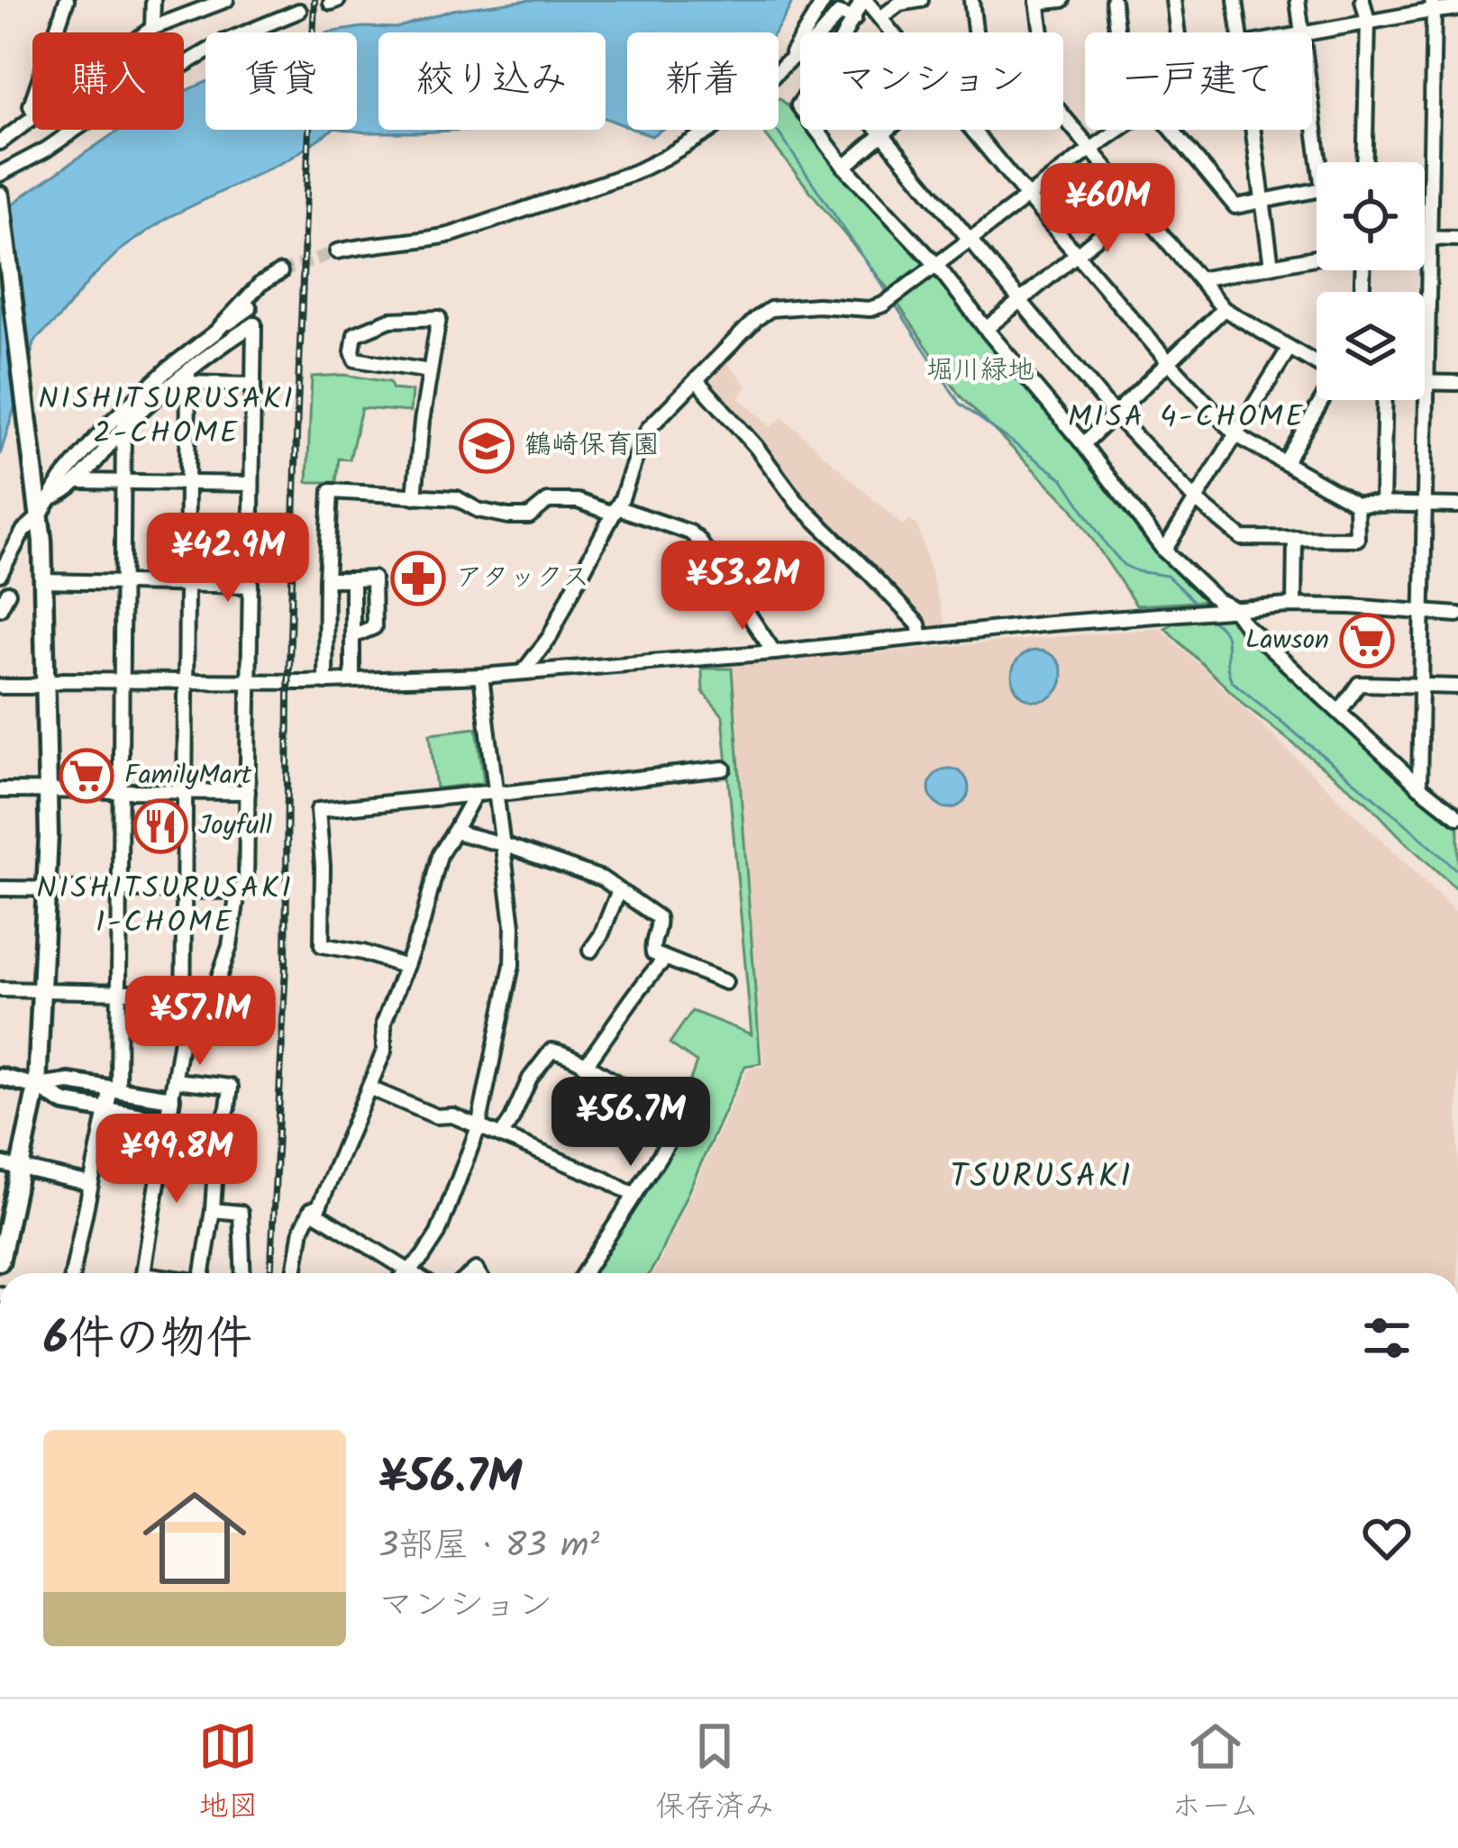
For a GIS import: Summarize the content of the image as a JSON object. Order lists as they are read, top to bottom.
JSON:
{
  "districts": [
    "NISHITSURUSAKI 2-CHOME",
    "MISA 4-CHOME",
    "NISHITSURUSAKI 1-CHOME",
    "TSURUSAKI"
  ],
  "parks": ["堀川緑地"],
  "places": {
    "school or university": ["鶴崎保育園"],
    "pharmacy": ["アタックス"],
    "supermarket": ["Lawson", "FamilyMart"],
    "restaurant": ["Joyfull"]
  },
  "page": {
    "chip": [
      "購入",
      "賃貸",
      "絞り込み",
      "新着",
      "マンション",
      "一戸建て"
    ],
    "price": [
      "¥60M",
      "¥42.9M",
      "¥53.2M",
      "¥57.1M",
      "¥56.7M",
      "¥99.8M"
    ],
    "heading": "6件の物件",
    "list": [
      {
        "name": "¥56.7M",
        "note": "3部屋 · 83 m² · マンション"
      }
    ],
    "tabs": ["地図", "保存済み", "ホーム"]
  }
}
